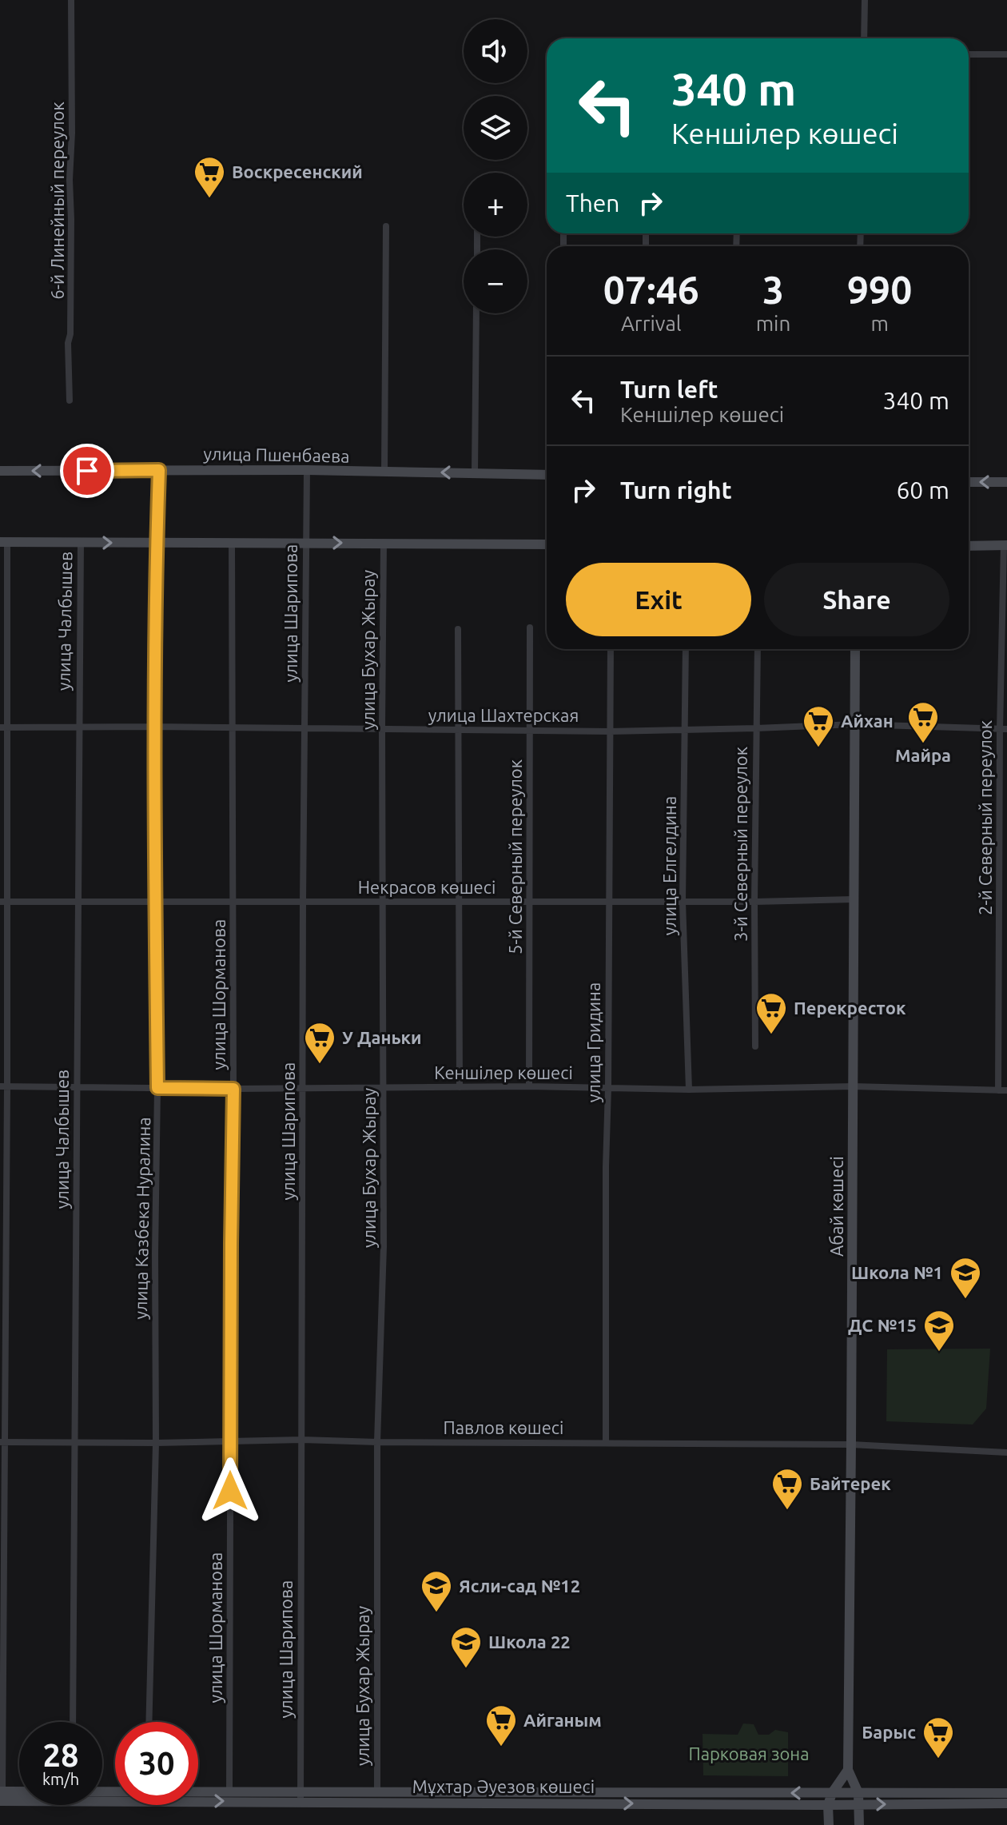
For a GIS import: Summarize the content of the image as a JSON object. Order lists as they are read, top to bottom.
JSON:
{
  "streets": {
    "main road": ["улица Пшенбаева", "Абай көшесі", "Мұхтар Әуезов көшесі"],
    "street": [
      "6-й Линейный переулок",
      "улица Шарипова",
      "улица Чалбышев",
      "улица Бухар Жырау",
      "улица Шахтерская",
      "2-й Северный переулок",
      "3-й Северный переулок",
      "5-й Северный переулок",
      "улица Елгелдина",
      "Некрасов көшесі",
      "улица Шорманова",
      "улица Гридина",
      "Кеншілер көшесі",
      "улица Казбека Нуралина",
      "Павлов көшесі"
    ]
  },
  "crossings": [
    ["улица Пшенбаева", "улица Шарипова"],
    ["улица Пшенбаева", "улица Казбека Нуралина"],
    ["улица Шарипова", "улица Шахтерская"],
    ["улица Шарипова", "Некрасов көшесі"],
    ["улица Шарипова", "Кеншілер көшесі"],
    ["улица Шарипова", "Павлов көшесі"],
    ["улица Шарипова", "Мұхтар Әуезов көшесі"],
    ["улица Чалбышев", "улица Шахтерская"],
    ["улица Чалбышев", "Некрасов көшесі"],
    ["улица Чалбышев", "Кеншілер көшесі"],
    ["улица Чалбышев", "Павлов көшесі"],
    ["улица Бухар Жырау", "улица Шахтерская"],
    ["улица Бухар Жырау", "Некрасов көшесі"],
    ["улица Бухар Жырау", "Кеншілер көшесі"],
    ["улица Бухар Жырау", "Павлов көшесі"],
    ["улица Бухар Жырау", "Мұхтар Әуезов көшесі"],
    ["улица Шахтерская", "2-й Северный переулок"],
    ["улица Шахтерская", "3-й Северный переулок"],
    ["улица Шахтерская", "5-й Северный переулок"],
    ["улица Шахтерская", "улица Елгелдина"],
    ["улица Шахтерская", "улица Шорманова"],
    ["улица Шахтерская", "улица Гридина"],
    ["улица Шахтерская", "Абай көшесі"],
    ["улица Шахтерская", "улица Казбека Нуралина"],
    ["2-й Северный переулок", "Кеншілер көшесі"],
    ["3-й Северный переулок", "Некрасов көшесі"],
    ["5-й Северный переулок", "Некрасов көшесі"],
    ["5-й Северный переулок", "Кеншілер көшесі"],
    ["улица Елгелдина", "Некрасов көшесі"],
    ["улица Елгелдина", "Кеншілер көшесі"],
    ["Некрасов көшесі", "улица Шорманова"],
    ["Некрасов көшесі", "улица Гридина"],
    ["Некрасов көшесі", "Абай көшесі"],
    ["Некрасов көшесі", "улица Казбека Нуралина"],
    ["улица Шорманова", "Кеншілер көшесі"],
    ["улица Шорманова", "Павлов көшесі"],
    ["улица Шорманова", "Мұхтар Әуезов көшесі"],
    ["улица Гридина", "Кеншілер көшесі"],
    ["улица Гридина", "Павлов көшесі"],
    ["Кеншілер көшесі", "Абай көшесі"],
    ["Кеншілер көшесі", "улица Казбека Нуралина"],
    ["Абай көшесі", "Павлов көшесі"],
    ["Абай көшесі", "Мұхтар Әуезов көшесі"],
    ["улица Казбека Нуралина", "Павлов көшесі"]
  ],
  "parks": ["Парковая зона"],
  "places": {
    "supermarket": [
      "Воскресенский",
      "Майра",
      "Айхан",
      "Перекресток",
      "У Даньки",
      "Байтерек",
      "Айганым",
      "Барыс"
    ],
    "school or university": [
      "Школа №1",
      "ДС №15",
      "Ясли-сад №12",
      "Школа 22"
    ]
  },
  "page": {
    "map_buttons": ["+", "−"],
    "turn": ["340 m", "Кеншілер көшесі"],
    "then": "Then",
    "eta": [
      "07:46",
      "Arrival",
      "3",
      "min",
      "990",
      "m"
    ],
    "list": [
      {
        "name": "Turn left",
        "note": "Кеншілер көшесі",
        "value": "340 m"
      },
      {
        "name": "Turn right",
        "value": "60 m"
      }
    ],
    "buttons": ["Exit", "Share"],
    "speed": "28 km/h",
    "limit": "30"
  }
}
